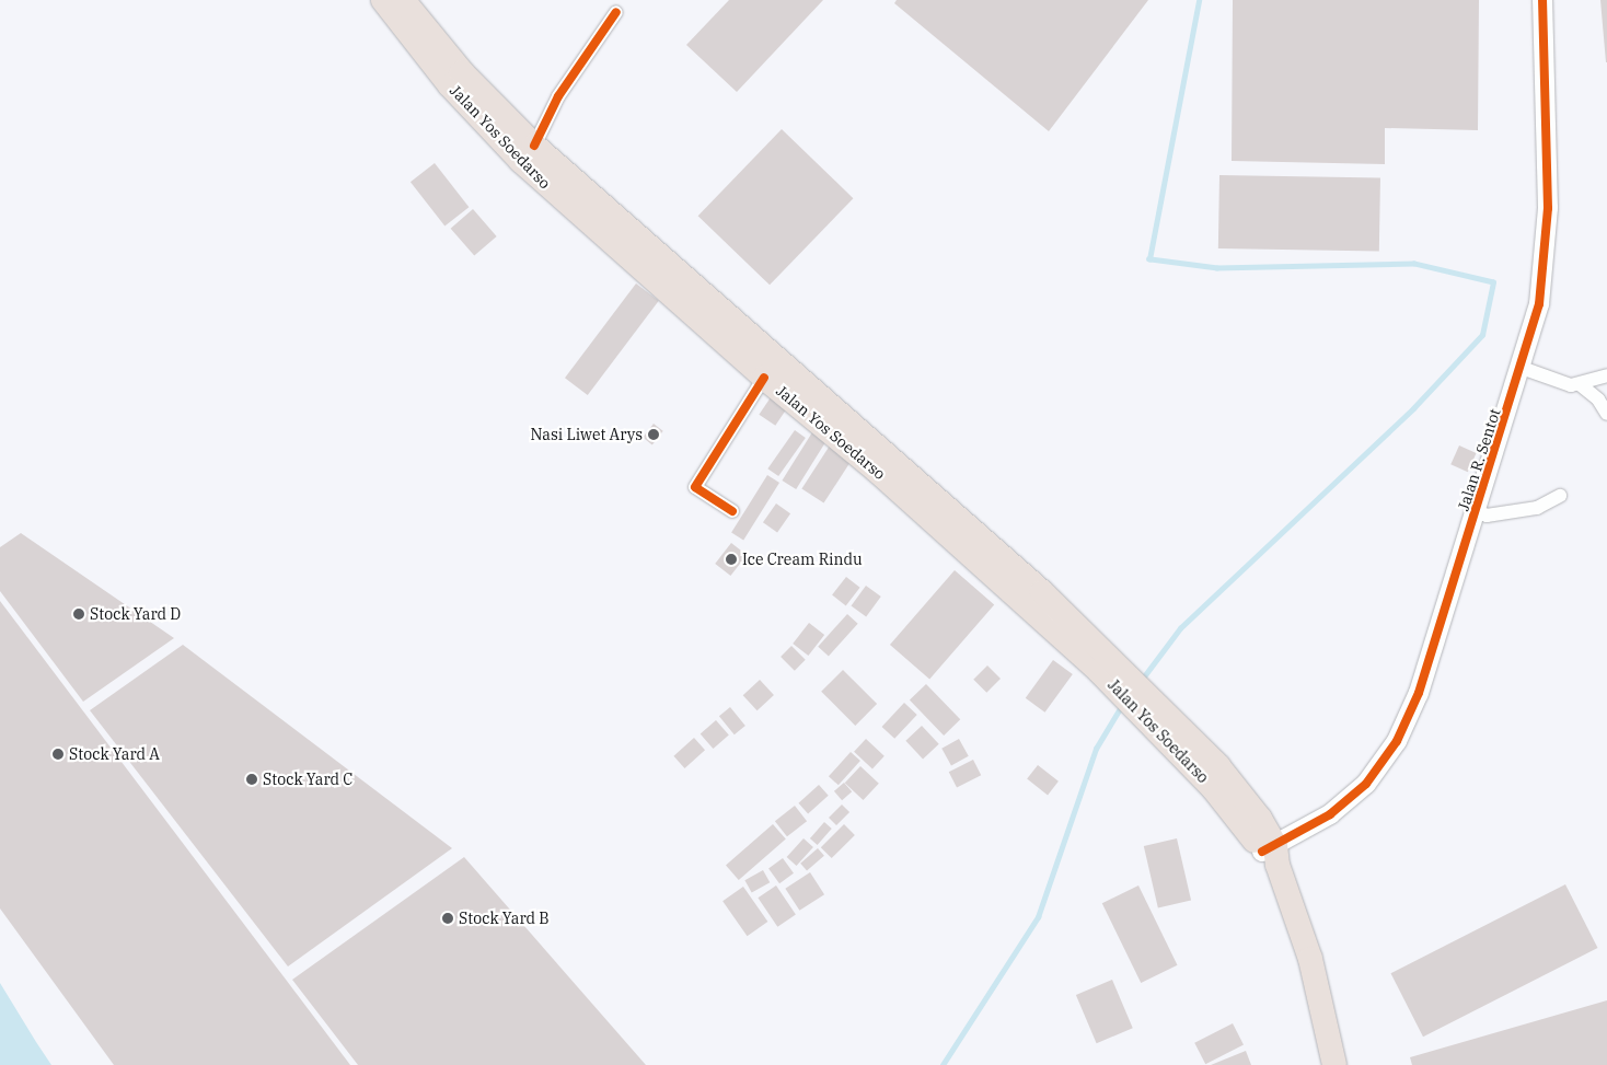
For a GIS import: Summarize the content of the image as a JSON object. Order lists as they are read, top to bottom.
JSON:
{
  "streets": {
    "highway": ["Jalan Yos Soedarso"],
    "street": ["Jalan R. Sentot"]
  },
  "crossings": [
    ["Jalan Yos Soedarso", "Jalan R. Sentot"]
  ],
  "places": [
    "Nasi Liwet Arys",
    "Ice Cream Rindu",
    "Stock Yard D",
    "Stock Yard A",
    "Stock Yard C",
    "Stock Yard B"
  ]
}
